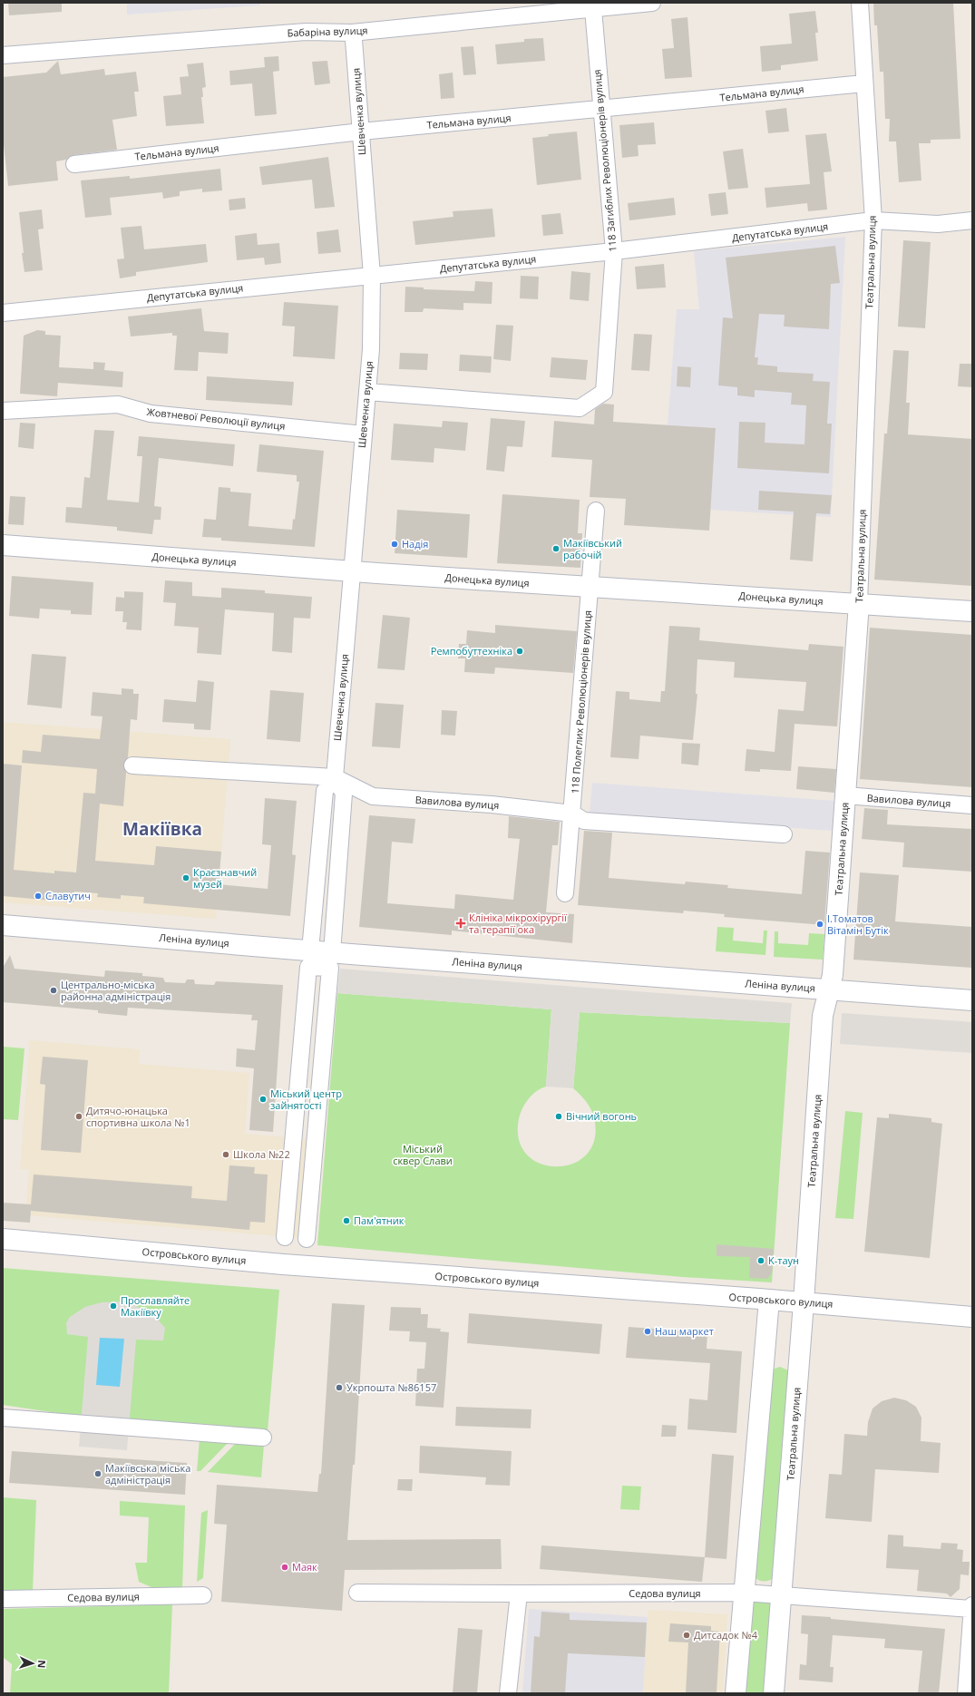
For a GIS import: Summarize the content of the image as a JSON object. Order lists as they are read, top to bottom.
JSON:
{
  "streets": {
    "street": [
      "Бабаріна вулиця",
      "Тельмана вулиця",
      "Шевченка вулиця",
      "118 Загиблих Революціонерів вулиця",
      "Депутатська вулиця",
      "Театральна вулиця",
      "Жовтневої Революції вулиця",
      "Донецька вулиця",
      "118 Полеглих Революціонерів вулиця",
      "Вавилова вулиця",
      "Леніна вулиця",
      "Островського вулиця",
      "Седова вулиця"
    ]
  },
  "crossings": [
    ["Бабаріна вулиця", "Шевченка вулиця"],
    ["Бабаріна вулиця", "118 Загиблих Революціонерів вулиця"],
    ["Тельмана вулиця", "Шевченка вулиця"],
    ["Тельмана вулиця", "118 Загиблих Революціонерів вулиця"],
    ["Тельмана вулиця", "Театральна вулиця"],
    ["Шевченка вулиця", "118 Загиблих Революціонерів вулиця"],
    ["Шевченка вулиця", "Депутатська вулиця"],
    ["Шевченка вулиця", "Жовтневої Революції вулиця"],
    ["Шевченка вулиця", "Донецька вулиця"],
    ["Шевченка вулиця", "Вавилова вулиця"],
    ["Шевченка вулиця", "Леніна вулиця"],
    ["118 Загиблих Революціонерів вулиця", "Депутатська вулиця"],
    ["Депутатська вулиця", "Театральна вулиця"],
    ["Театральна вулиця", "Донецька вулиця"],
    ["Театральна вулиця", "Вавилова вулиця"],
    ["Театральна вулиця", "Леніна вулиця"],
    ["Театральна вулиця", "Островського вулиця"],
    ["Театральна вулиця", "Седова вулиця"],
    ["Донецька вулиця", "118 Полеглих Революціонерів вулиця"],
    ["118 Полеглих Революціонерів вулиця", "Вавилова вулиця"]
  ],
  "districts": ["Макіївка"],
  "parks": ["Міський сквер Слави"],
  "places": {
    "other": [
      "Надія",
      "Макіївський рабочій",
      "Ремпобуттехніка",
      "Краєзнавчий музей",
      "Славутич",
      "І.Томатов Вітамін Бутік",
      "Центрально-міська районна адміністрація",
      "Міський центр зайнятості",
      "Дитячо-юнацька спортивна школа №1",
      "Вічний вогонь",
      "Школа №22",
      "Пам'ятник",
      "K-таун",
      "Прославляйте Макіївку",
      "Наш маркет",
      "Укрпошта №86157",
      "Макіївська міська адміністрація",
      "Маяк",
      "Дитсадок №4"
    ],
    "health": ["Клініка мікрохірургії та терапії ока"]
  },
  "north": "right"
}
